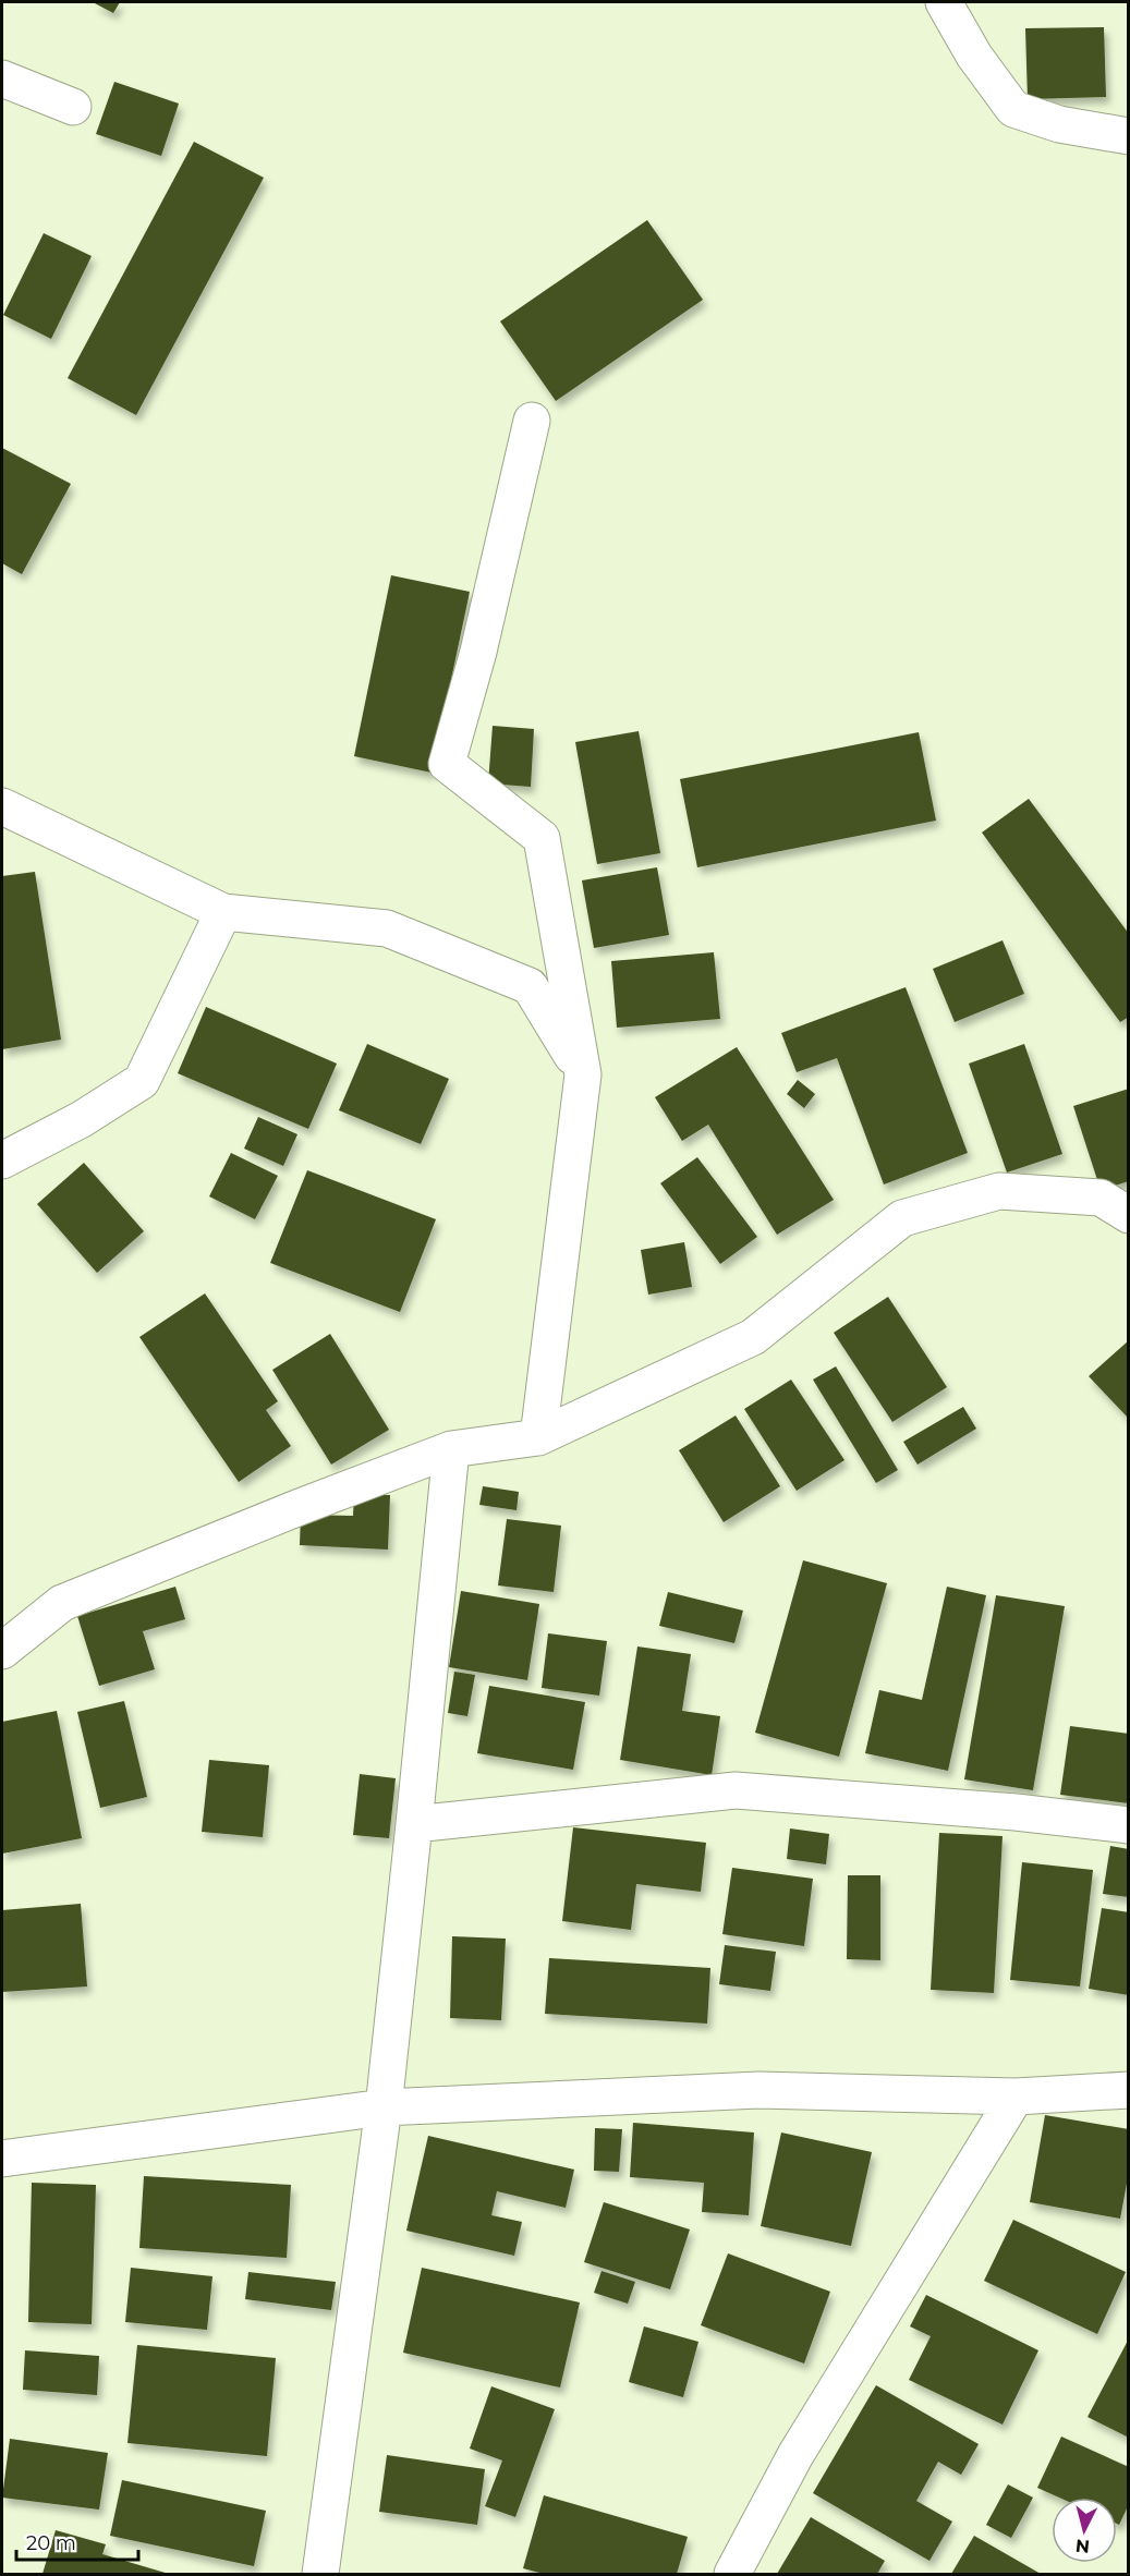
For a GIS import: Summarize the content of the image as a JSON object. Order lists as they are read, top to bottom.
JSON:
{
  "scale_bar": "20 m",
  "north": "bottom"
}
